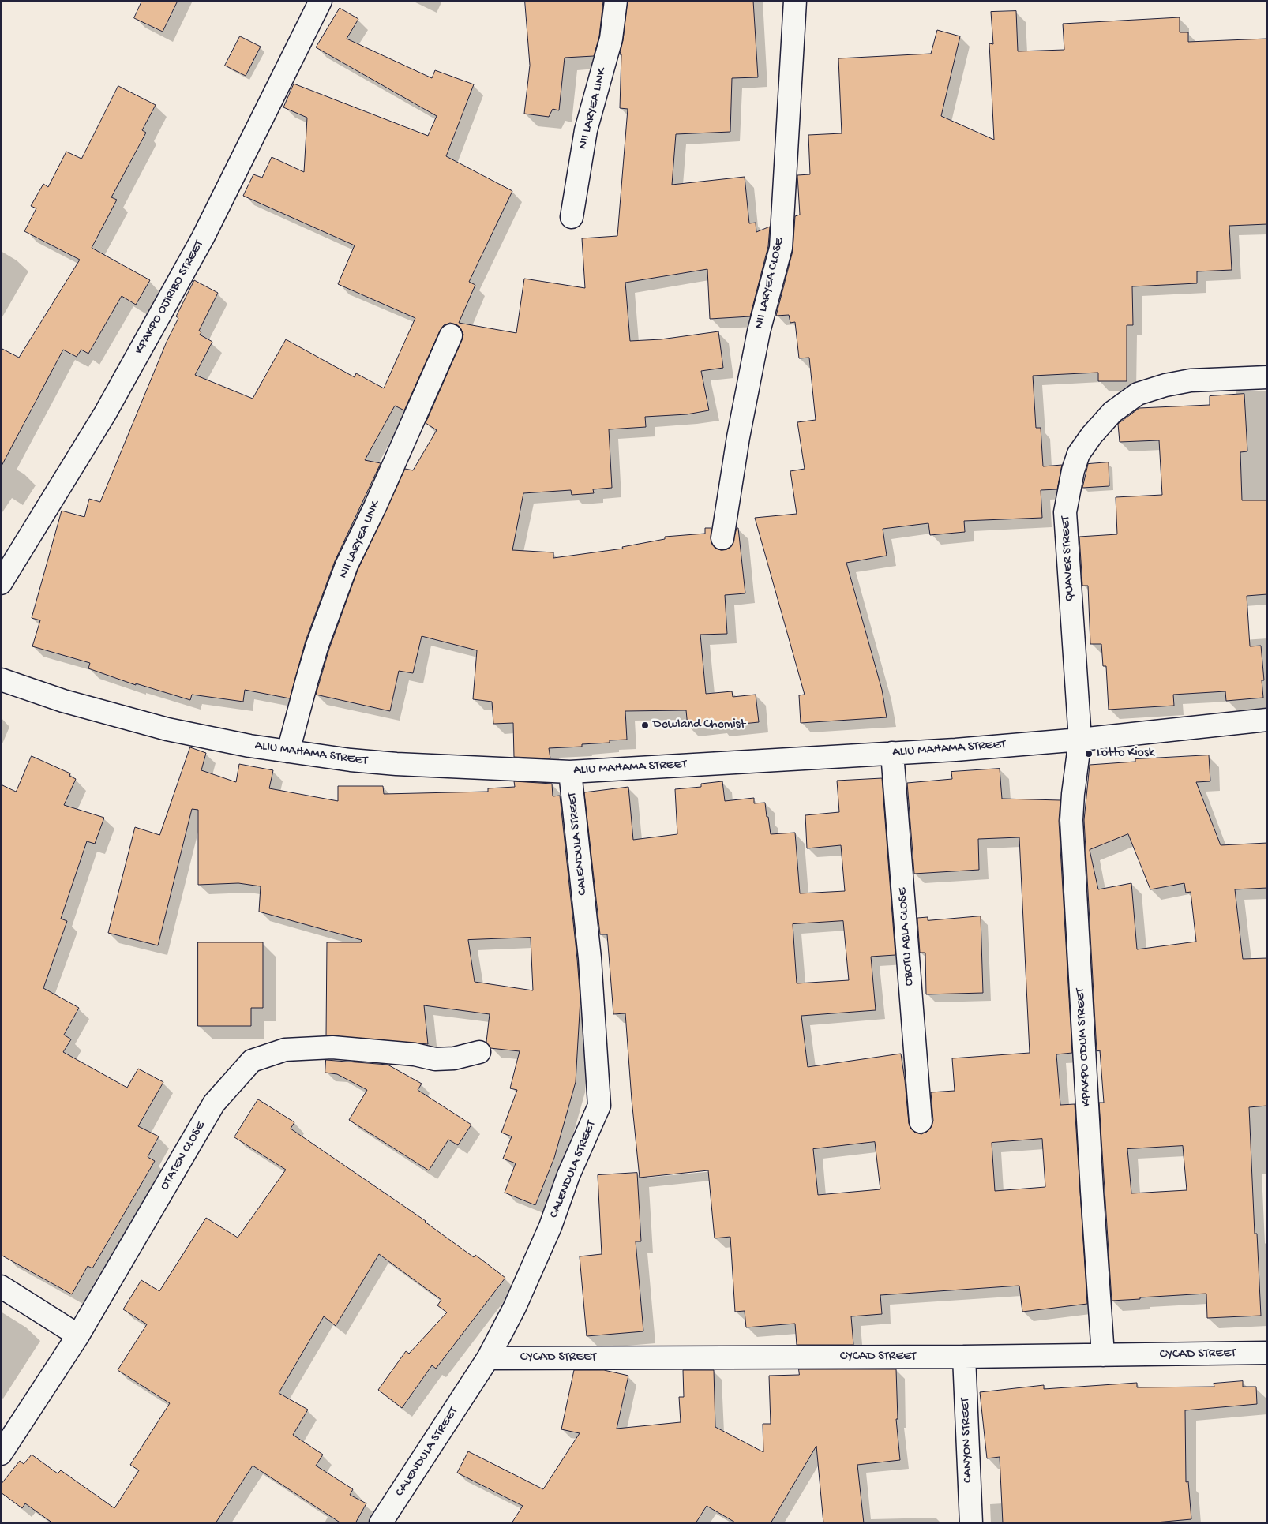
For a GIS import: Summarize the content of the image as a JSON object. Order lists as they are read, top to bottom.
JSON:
{
  "streets": {
    "street": [
      "NII LARYEA LINK",
      "NII LARYEA CLOSE",
      "KPAKPO OJIRIBO STREET",
      "QUAVER STREET",
      "ALIU MAHAMA STREET",
      "CALENDULA STREET",
      "OBOTU ABLA CLOSE",
      "KPAKPO ODUM STREET",
      "OTATEN CLOSE",
      "CYCAD STREET",
      "CANYON STREET"
    ]
  },
  "crossings": [
    ["NII LARYEA LINK", "ALIU MAHAMA STREET"],
    ["QUAVER STREET", "ALIU MAHAMA STREET"],
    ["QUAVER STREET", "KPAKPO ODUM STREET"],
    ["ALIU MAHAMA STREET", "CALENDULA STREET"],
    ["ALIU MAHAMA STREET", "OBOTU ABLA CLOSE"],
    ["ALIU MAHAMA STREET", "KPAKPO ODUM STREET"],
    ["CALENDULA STREET", "CYCAD STREET"],
    ["KPAKPO ODUM STREET", "CYCAD STREET"],
    ["CYCAD STREET", "CANYON STREET"]
  ],
  "places": ["Dewland Chemist", "Lotto Kiosk"]
}
